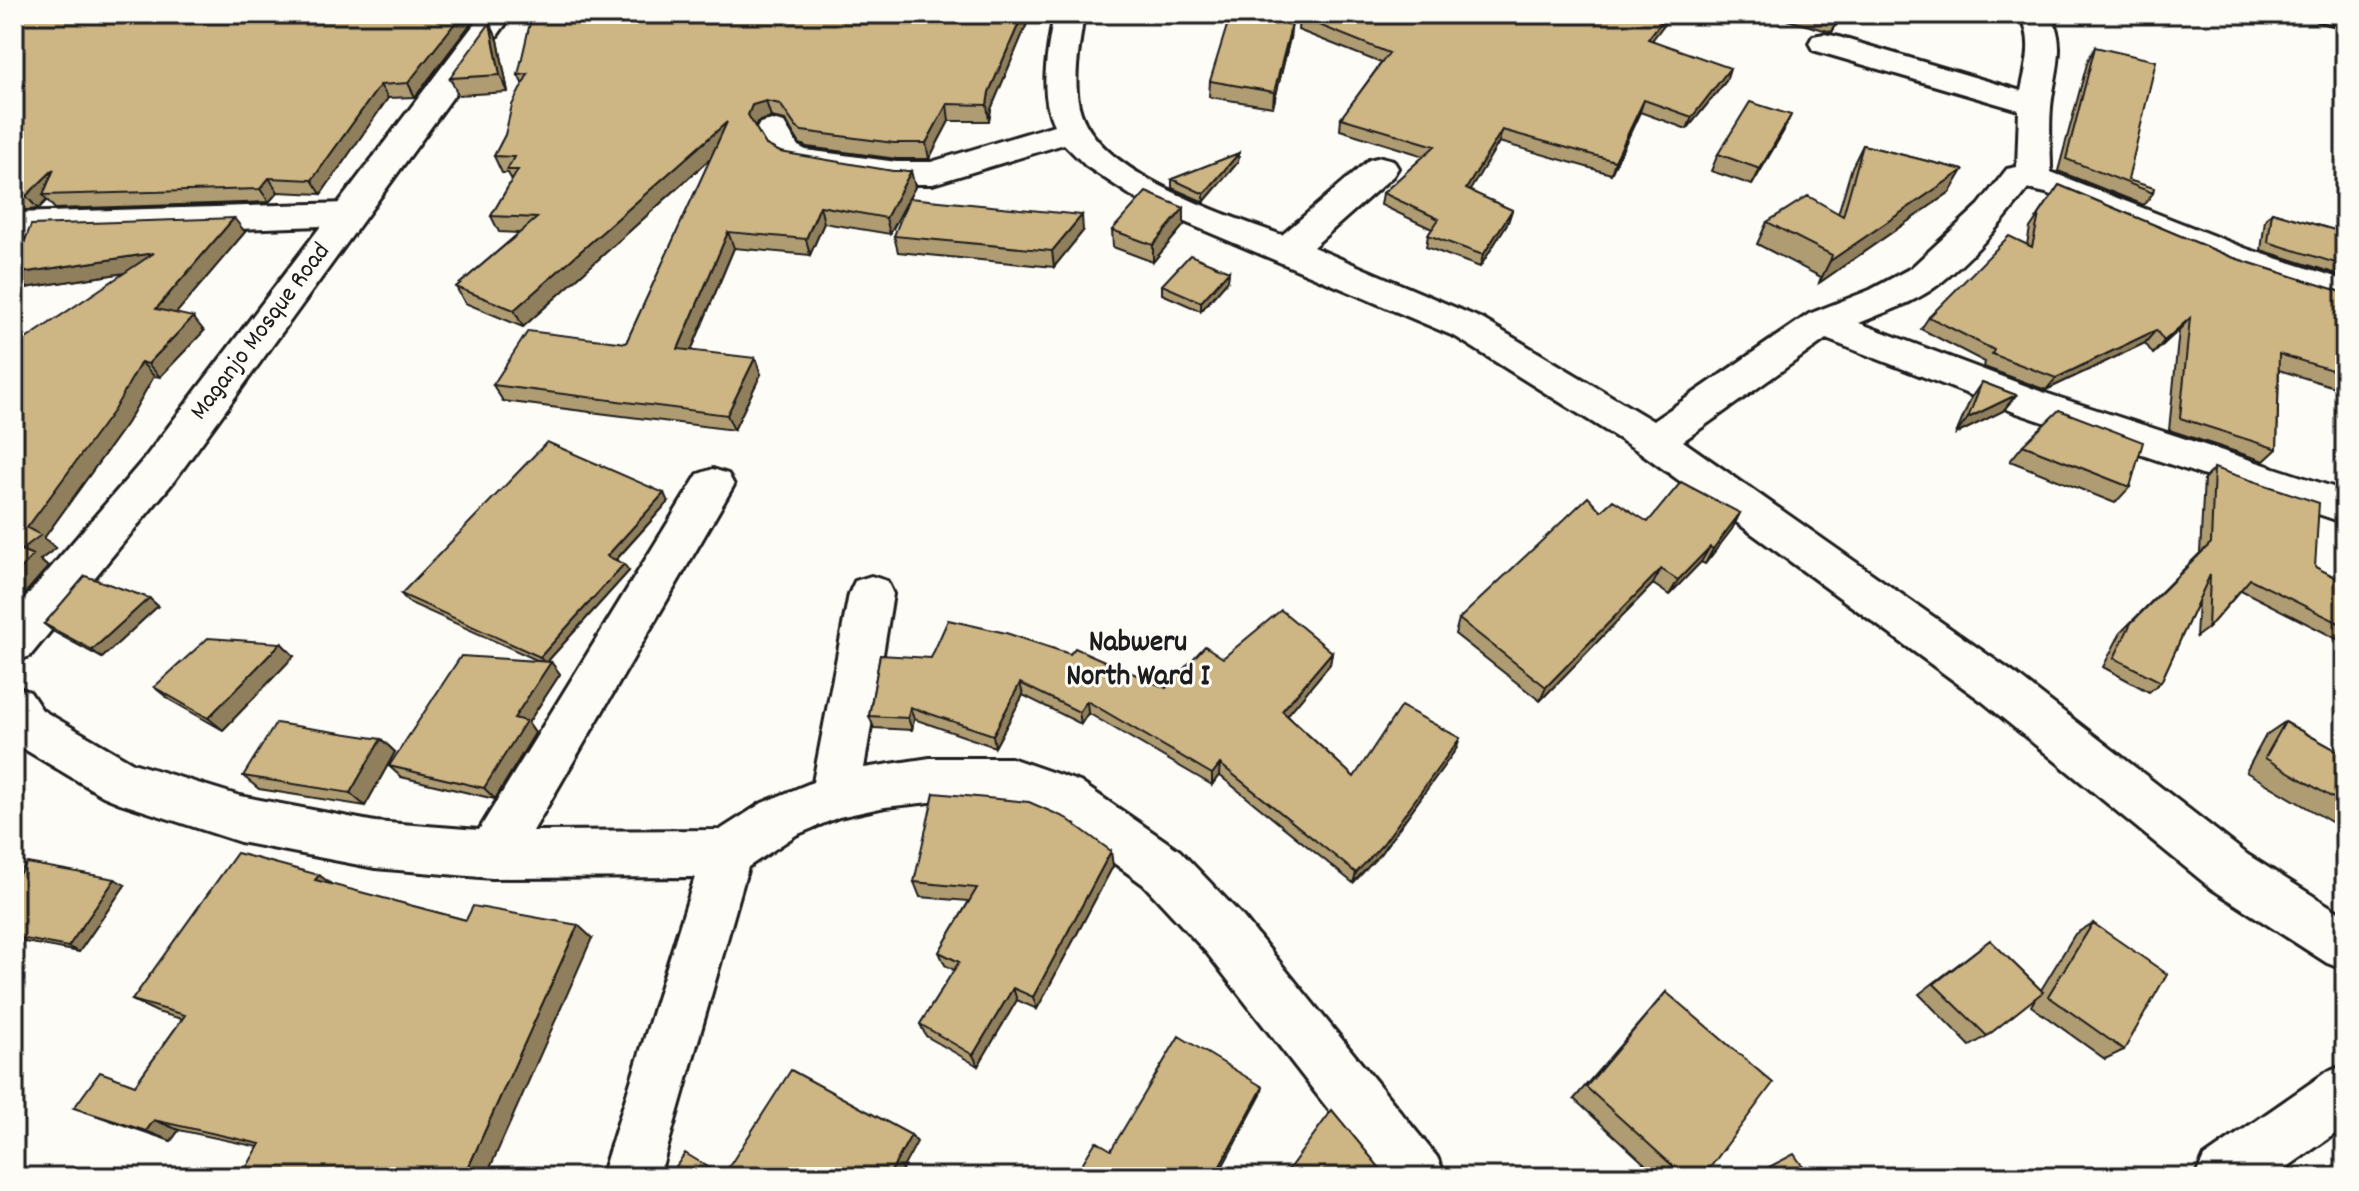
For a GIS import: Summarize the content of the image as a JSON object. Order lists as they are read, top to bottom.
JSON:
{
  "streets": {
    "street": ["Maganjo Mosque Road"]
  },
  "districts": ["Nabweru North Ward I"]
}
